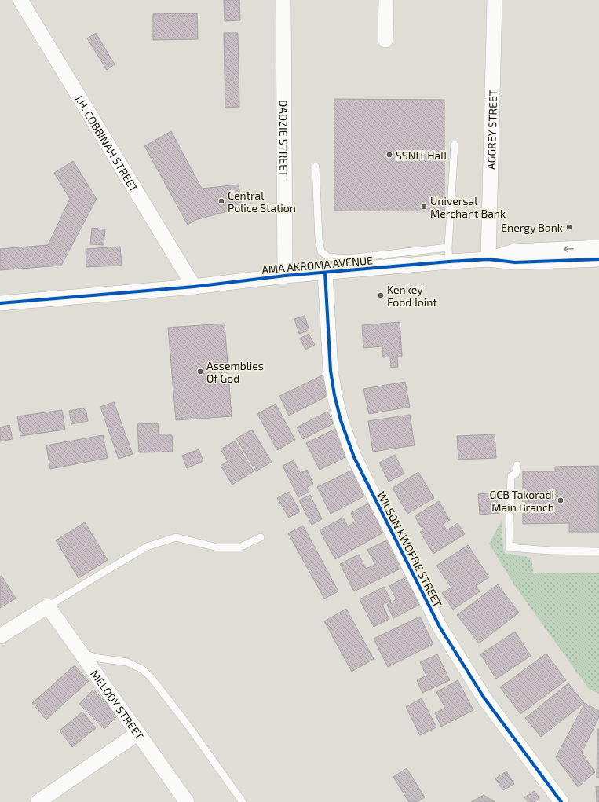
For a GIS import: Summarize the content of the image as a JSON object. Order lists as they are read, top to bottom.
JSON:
{
  "streets": {
    "street": [
      "AGGREY STREET",
      "DADZIE STREET",
      "J.H. COBBINAH STREET",
      "AMA AKROMA AVENUE",
      "WILSON KWOFFIE STREET",
      "MELODY STREET"
    ]
  },
  "crossings": [
    ["AGGREY STREET", "AMA AKROMA AVENUE"],
    ["DADZIE STREET", "AMA AKROMA AVENUE"],
    ["J.H. COBBINAH STREET", "AMA AKROMA AVENUE"],
    ["AMA AKROMA AVENUE", "WILSON KWOFFIE STREET"]
  ],
  "places": [
    "SSNIT Hall",
    "Central Police Station",
    "Universal Merchant Bank",
    "Energy Bank",
    "Kenkey Food Joint",
    "Assemblies Of God",
    "GCB Takoradi Main Branch"
  ]
}
